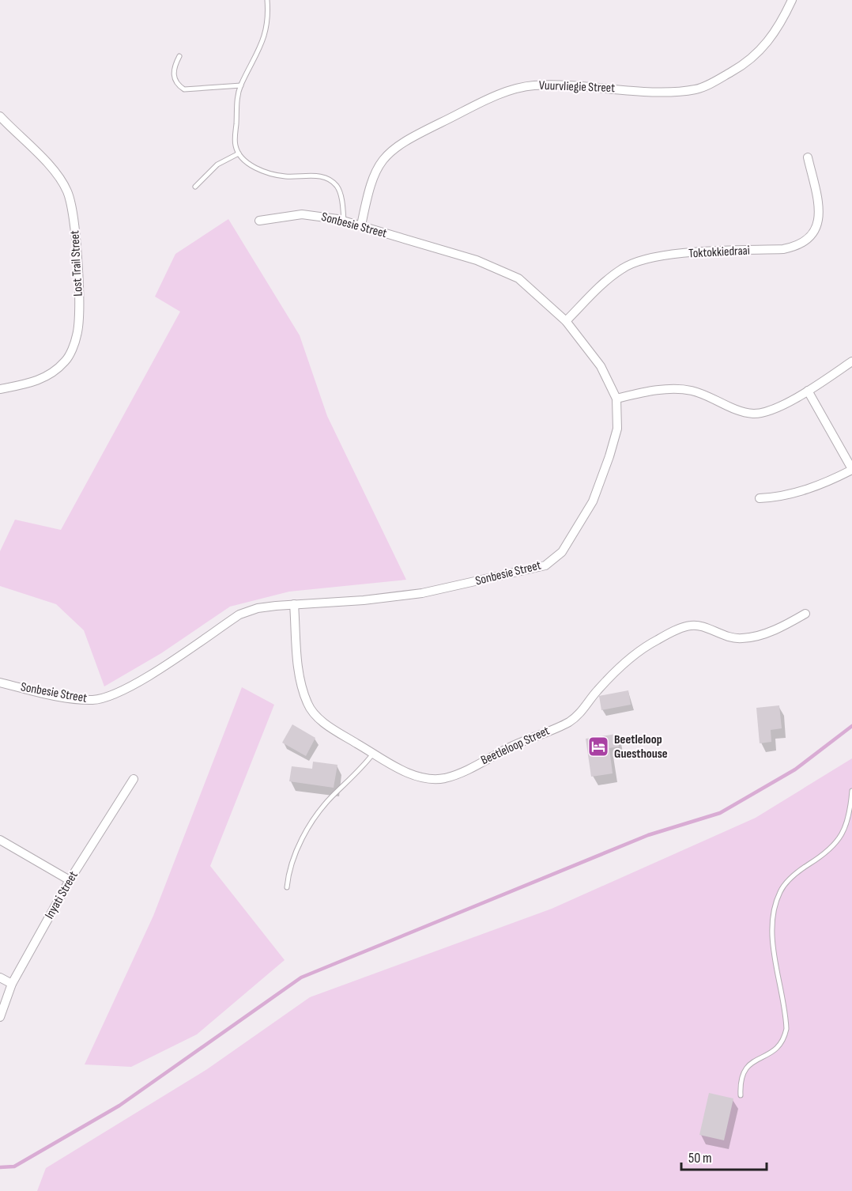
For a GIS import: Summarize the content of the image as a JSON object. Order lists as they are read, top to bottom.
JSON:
{
  "streets": {
    "street": [
      "Vuurvliegie Street",
      "Sonbesie Street",
      "Toktokkiedraai",
      "Lost Trail Street",
      "Beetleloop Street",
      "Inyati Street"
    ]
  },
  "crossings": [
    ["Vuurvliegie Street", "Sonbesie Street"],
    ["Sonbesie Street", "Toktokkiedraai"],
    ["Sonbesie Street", "Beetleloop Street"]
  ],
  "places": {
    "hotel": ["Beetleloop Guesthouse"]
  },
  "scale_bar": "50 m"
}
